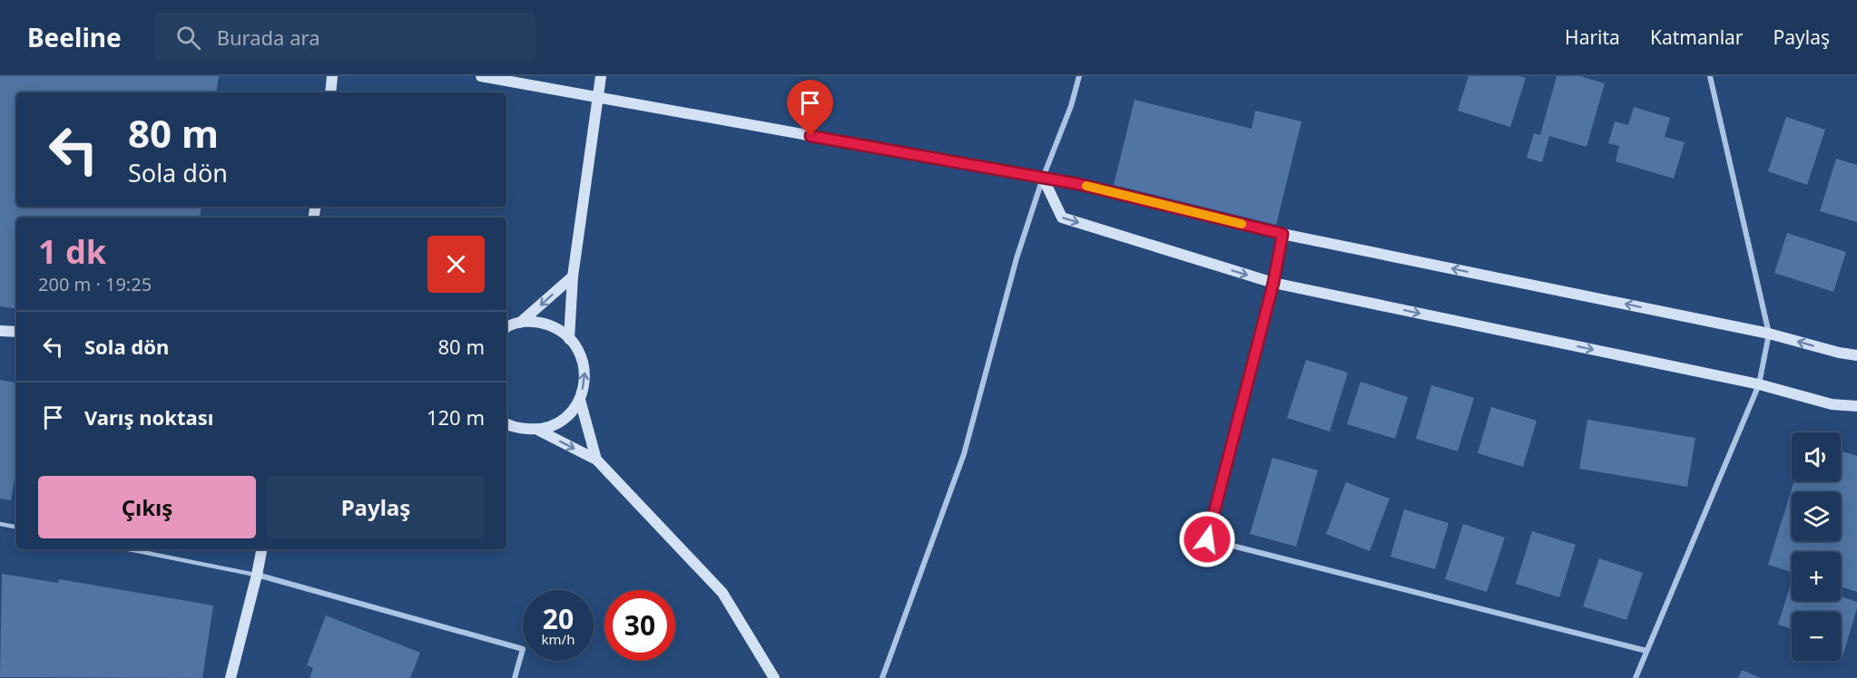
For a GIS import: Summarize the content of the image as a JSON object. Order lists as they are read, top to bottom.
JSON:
{
  "page": {
    "header": "Beeline",
    "search": "Burada ara",
    "nav": ["Harita", "Katmanlar", "Paylaş"],
    "turn": ["80 m", "Sola dön"],
    "heading": ["1 dk", "200 m · 19:25"],
    "list": [
      {
        "name": "Sola dön",
        "value": "80 m"
      },
      {
        "name": "Varış noktası",
        "value": "120 m"
      }
    ],
    "map_buttons": ["+", "−"],
    "buttons": ["Çıkış", "Paylaş"],
    "speed": "20 km/h",
    "limit": "30"
  }
}
